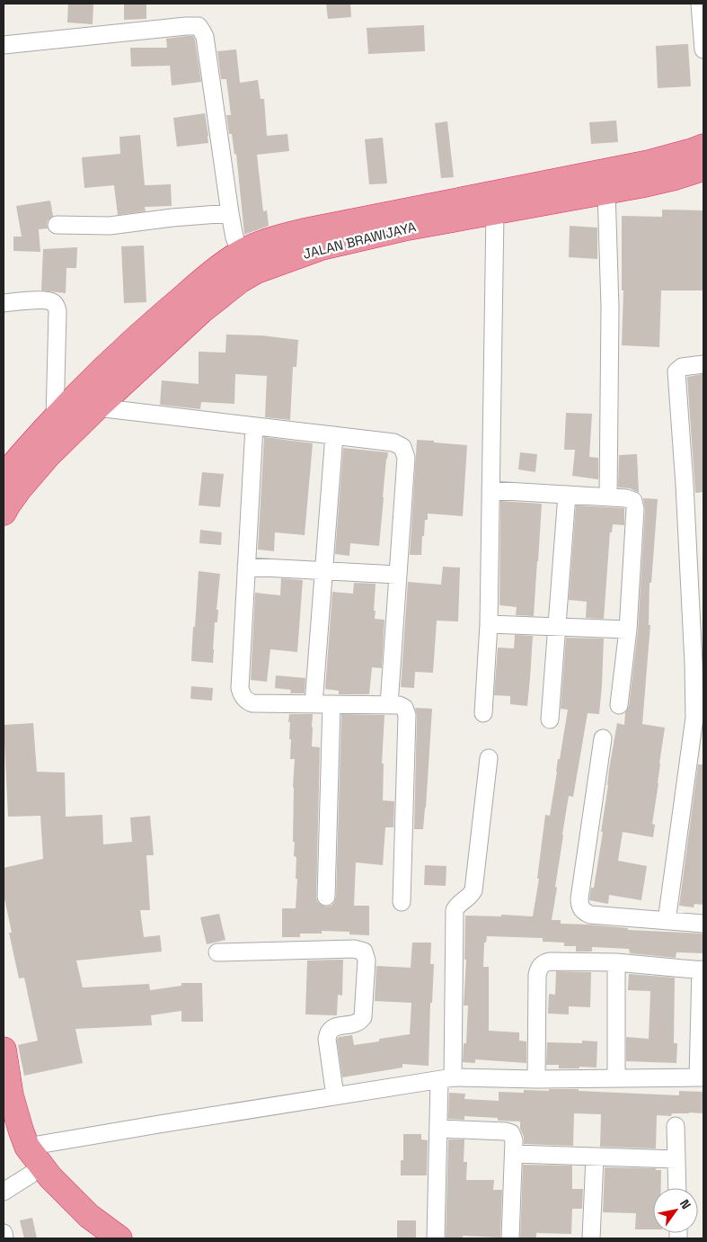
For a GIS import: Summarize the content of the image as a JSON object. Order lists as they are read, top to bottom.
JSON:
{
  "streets": {
    "highway": ["JALAN BRAWIJAYA"]
  },
  "north": "top right"
}
